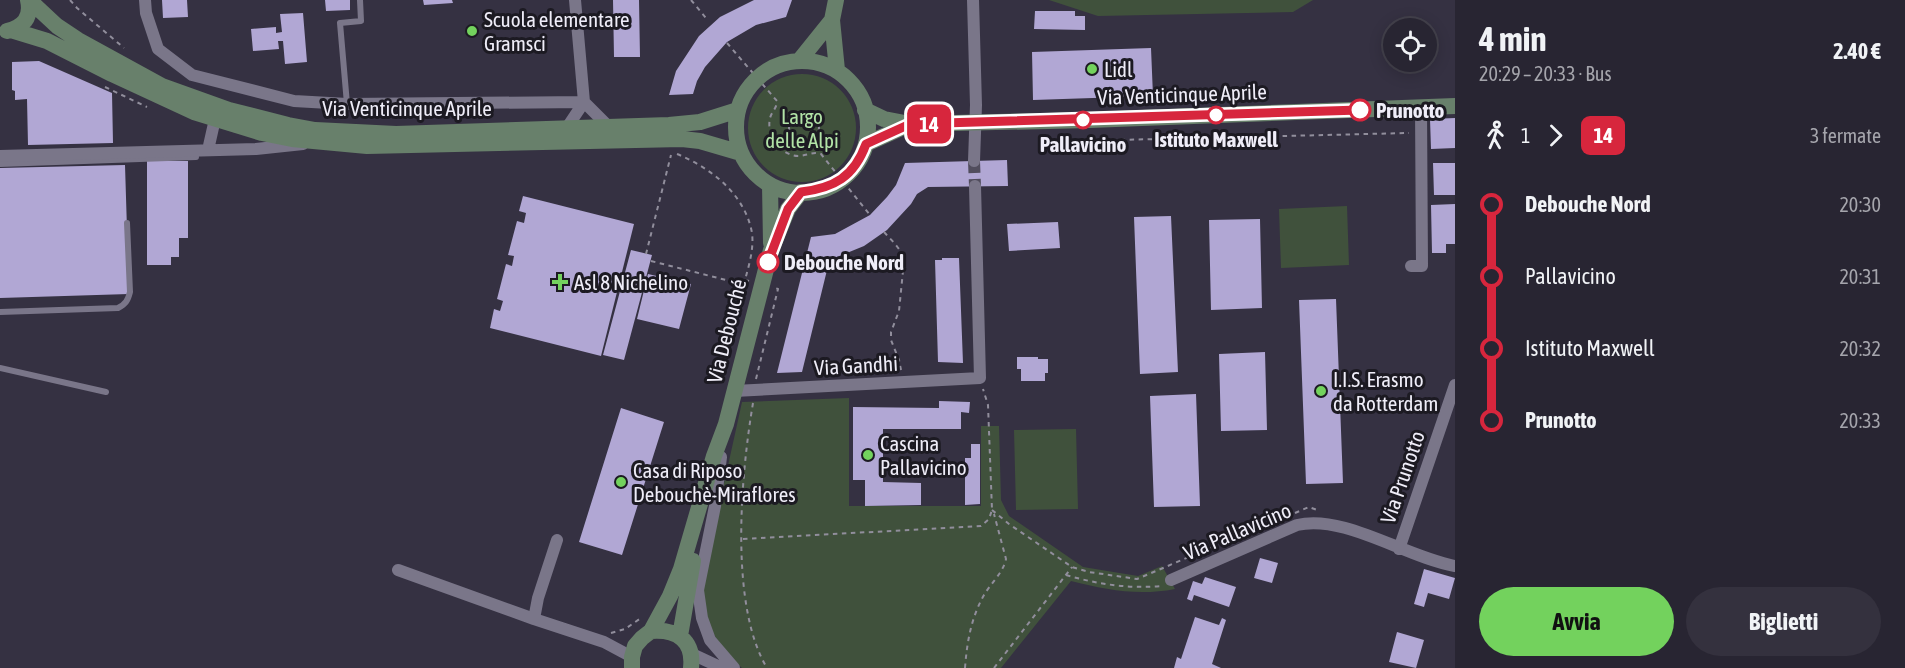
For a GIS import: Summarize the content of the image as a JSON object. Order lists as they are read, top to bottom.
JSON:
{
  "streets": {
    "main road": ["Via Venticinque Aprile", "Via Debouché"],
    "street": ["Via Gandhi", "Via Prunotto", "Via Pallavicino"]
  },
  "crossings": [
    ["Via Debouché", "Via Gandhi"],
    ["Via Prunotto", "Via Pallavicino"]
  ],
  "parks": ["Largo delle Alpi"],
  "places": {
    "other": [
      "Scuola elementare Gramsci",
      "Lidl",
      "Prunotto",
      "Istituto Maxwell",
      "Pallavicino",
      "Debouche Nord",
      "I.I.S. Erasmo da Rotterdam",
      "Cascina Pallavicino",
      "Casa di Riposo Debouchè-Miraflores"
    ],
    "health": ["Asl 8 Nichelino"]
  },
  "lines": ["bus line 14"],
  "page": {
    "on_map": "14",
    "heading": ["4 min", "20:29 – 20:33 · Bus", "2.40 €"],
    "legs": ["1", "14", "3 fermate"],
    "list": [
      {
        "name": "Debouche Nord",
        "value": "20:30"
      },
      {
        "name": "Pallavicino",
        "value": "20:31"
      },
      {
        "name": "Istituto Maxwell",
        "value": "20:32"
      },
      {
        "name": "Prunotto",
        "value": "20:33"
      }
    ],
    "buttons": ["Avvia", "Biglietti"]
  }
}
